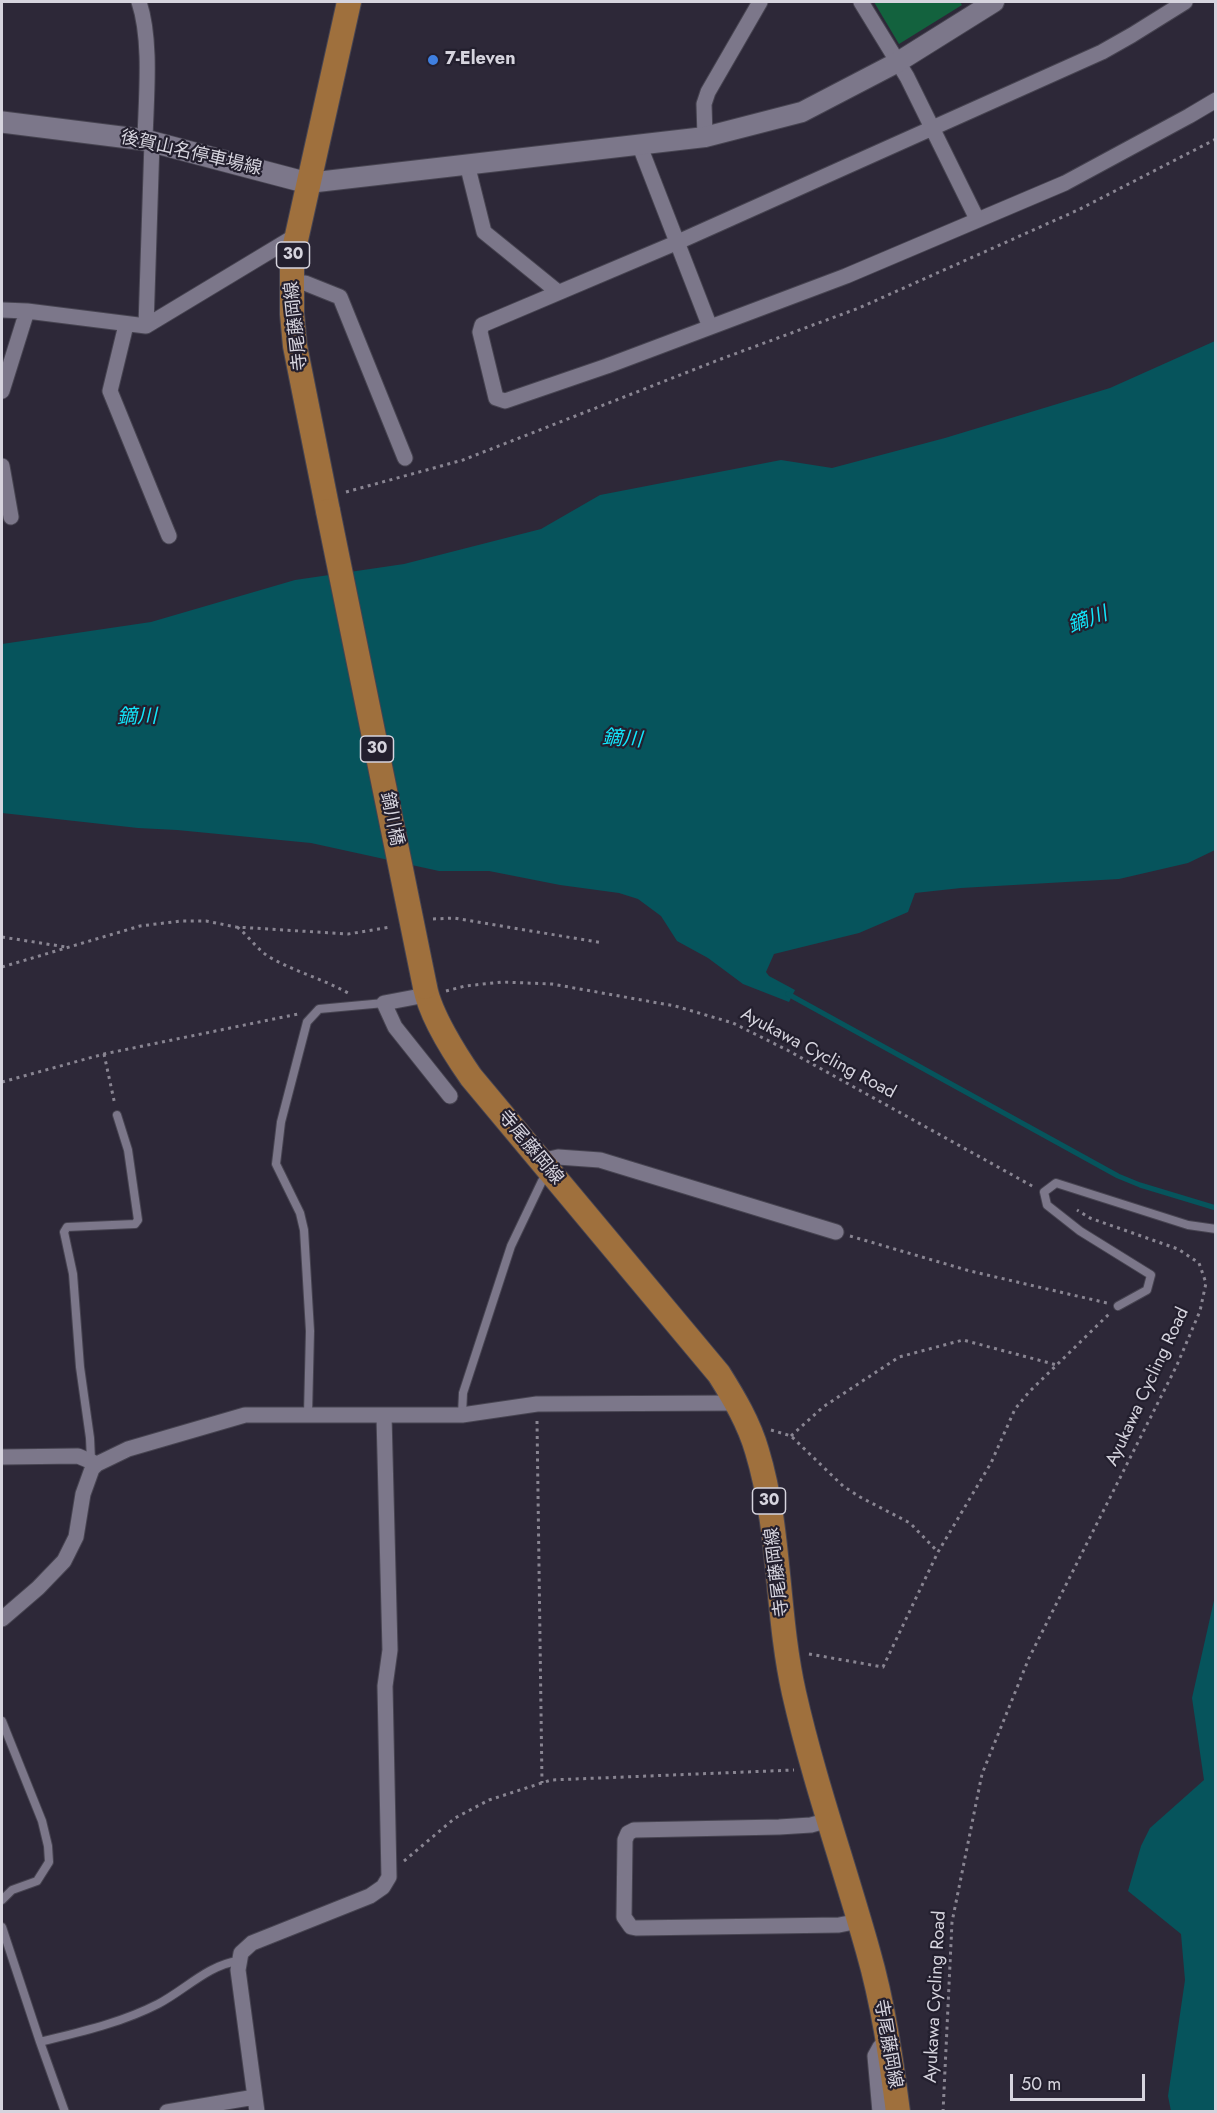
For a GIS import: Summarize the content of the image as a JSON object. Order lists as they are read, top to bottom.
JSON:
{
  "streets": {
    "main road": [
      "後賀山名停車場線",
      "30",
      "寺尾藤岡線",
      "鏑川橋"
    ],
    "path": ["Ayukawa Cycling Road"]
  },
  "crossings": [
    ["後賀山名停車場線", "寺尾藤岡線"],
    ["寺尾藤岡線", "鏑川橋"],
    ["寺尾藤岡線", "Ayukawa Cycling Road"],
    ["鏑川橋", "Ayukawa Cycling Road"]
  ],
  "water": ["鏑川"],
  "places": ["7-Eleven"],
  "scale_bar": "50 m"
}
